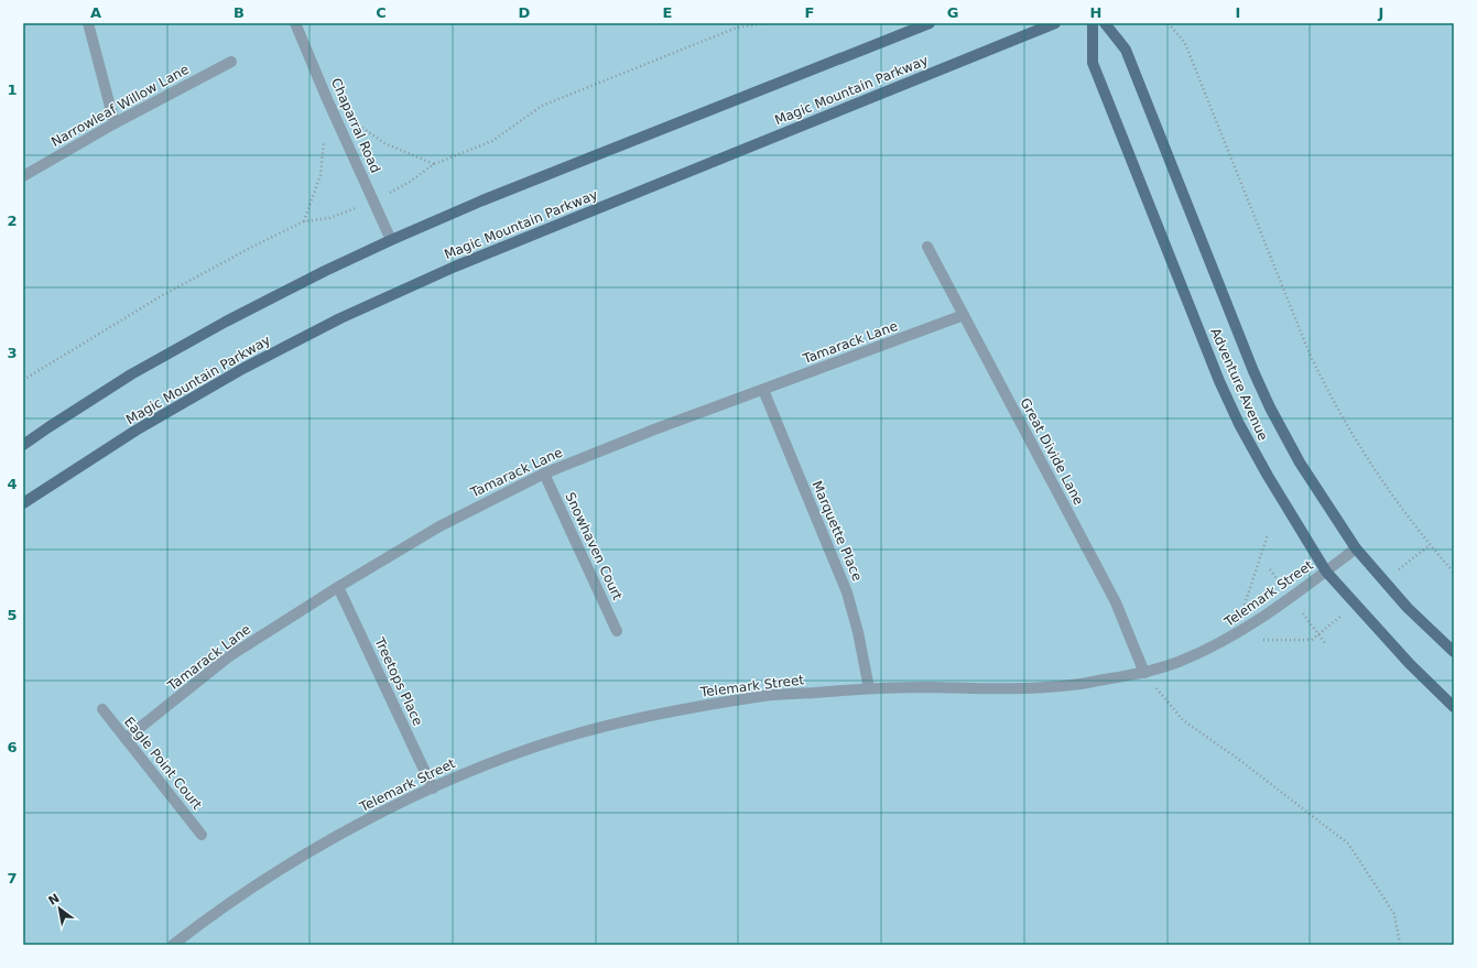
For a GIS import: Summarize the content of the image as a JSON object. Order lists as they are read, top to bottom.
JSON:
{
  "streets": {
    "street": [
      "Magic Mountain Parkway",
      "Narrowleaf Willow Lane",
      "Chaparral Road",
      "Tamarack Lane",
      "Adventure Avenue",
      "Great Divide Lane",
      "Marquette Place",
      "Snowhaven Court",
      "Telemark Street",
      "Treetops Place",
      "Eagle Point Court"
    ]
  },
  "crossings": [
    ["Tamarack Lane", "Great Divide Lane"],
    ["Tamarack Lane", "Marquette Place"],
    ["Tamarack Lane", "Snowhaven Court"],
    ["Tamarack Lane", "Treetops Place"],
    ["Tamarack Lane", "Eagle Point Court"],
    ["Adventure Avenue", "Telemark Street"],
    ["Great Divide Lane", "Telemark Street"],
    ["Marquette Place", "Telemark Street"],
    ["Telemark Street", "Treetops Place"]
  ],
  "north": "top left",
  "grid": {
    "columns": [
      "A",
      "B",
      "C",
      "D",
      "E",
      "F",
      "G",
      "H",
      "I",
      "J"
    ],
    "rows": [
      "1",
      "2",
      "3",
      "4",
      "5",
      "6",
      "7"
    ]
  }
}
